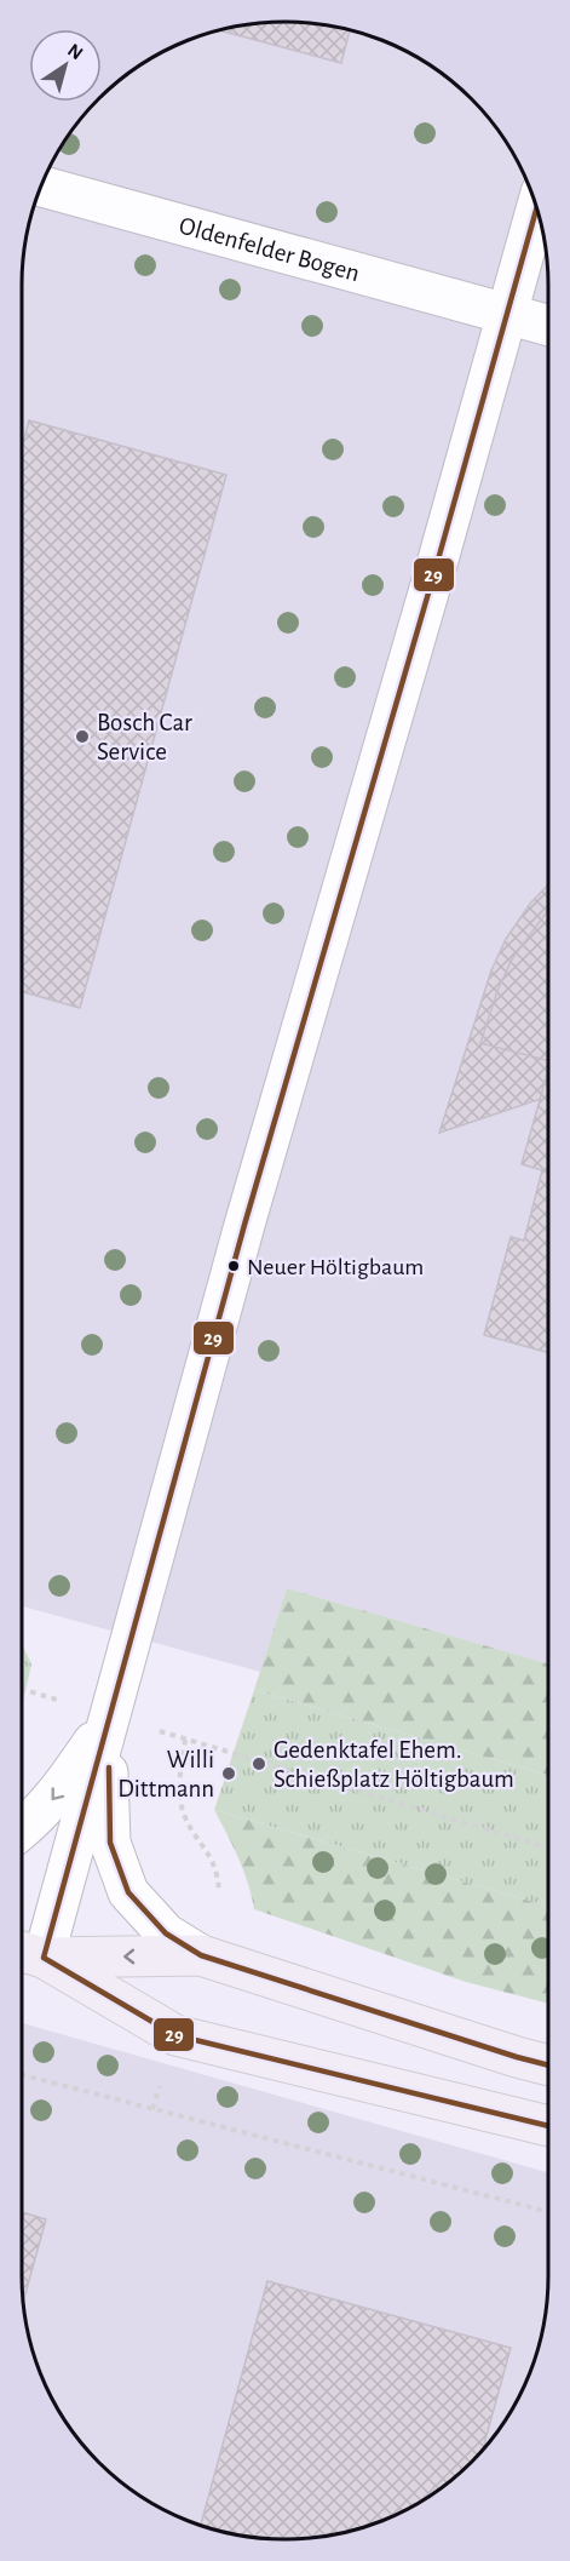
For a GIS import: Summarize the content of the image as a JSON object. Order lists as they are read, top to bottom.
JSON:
{
  "streets": {
    "street": ["Oldenfelder Bogen"]
  },
  "places": [
    "Bosch Car Service",
    "Neuer Höltigbaum",
    "Gedenktafel Ehem. Schießplatz Höltigbaum",
    "Willi Dittmann"
  ],
  "lines": ["transit line 29"],
  "north": "top right"
}
